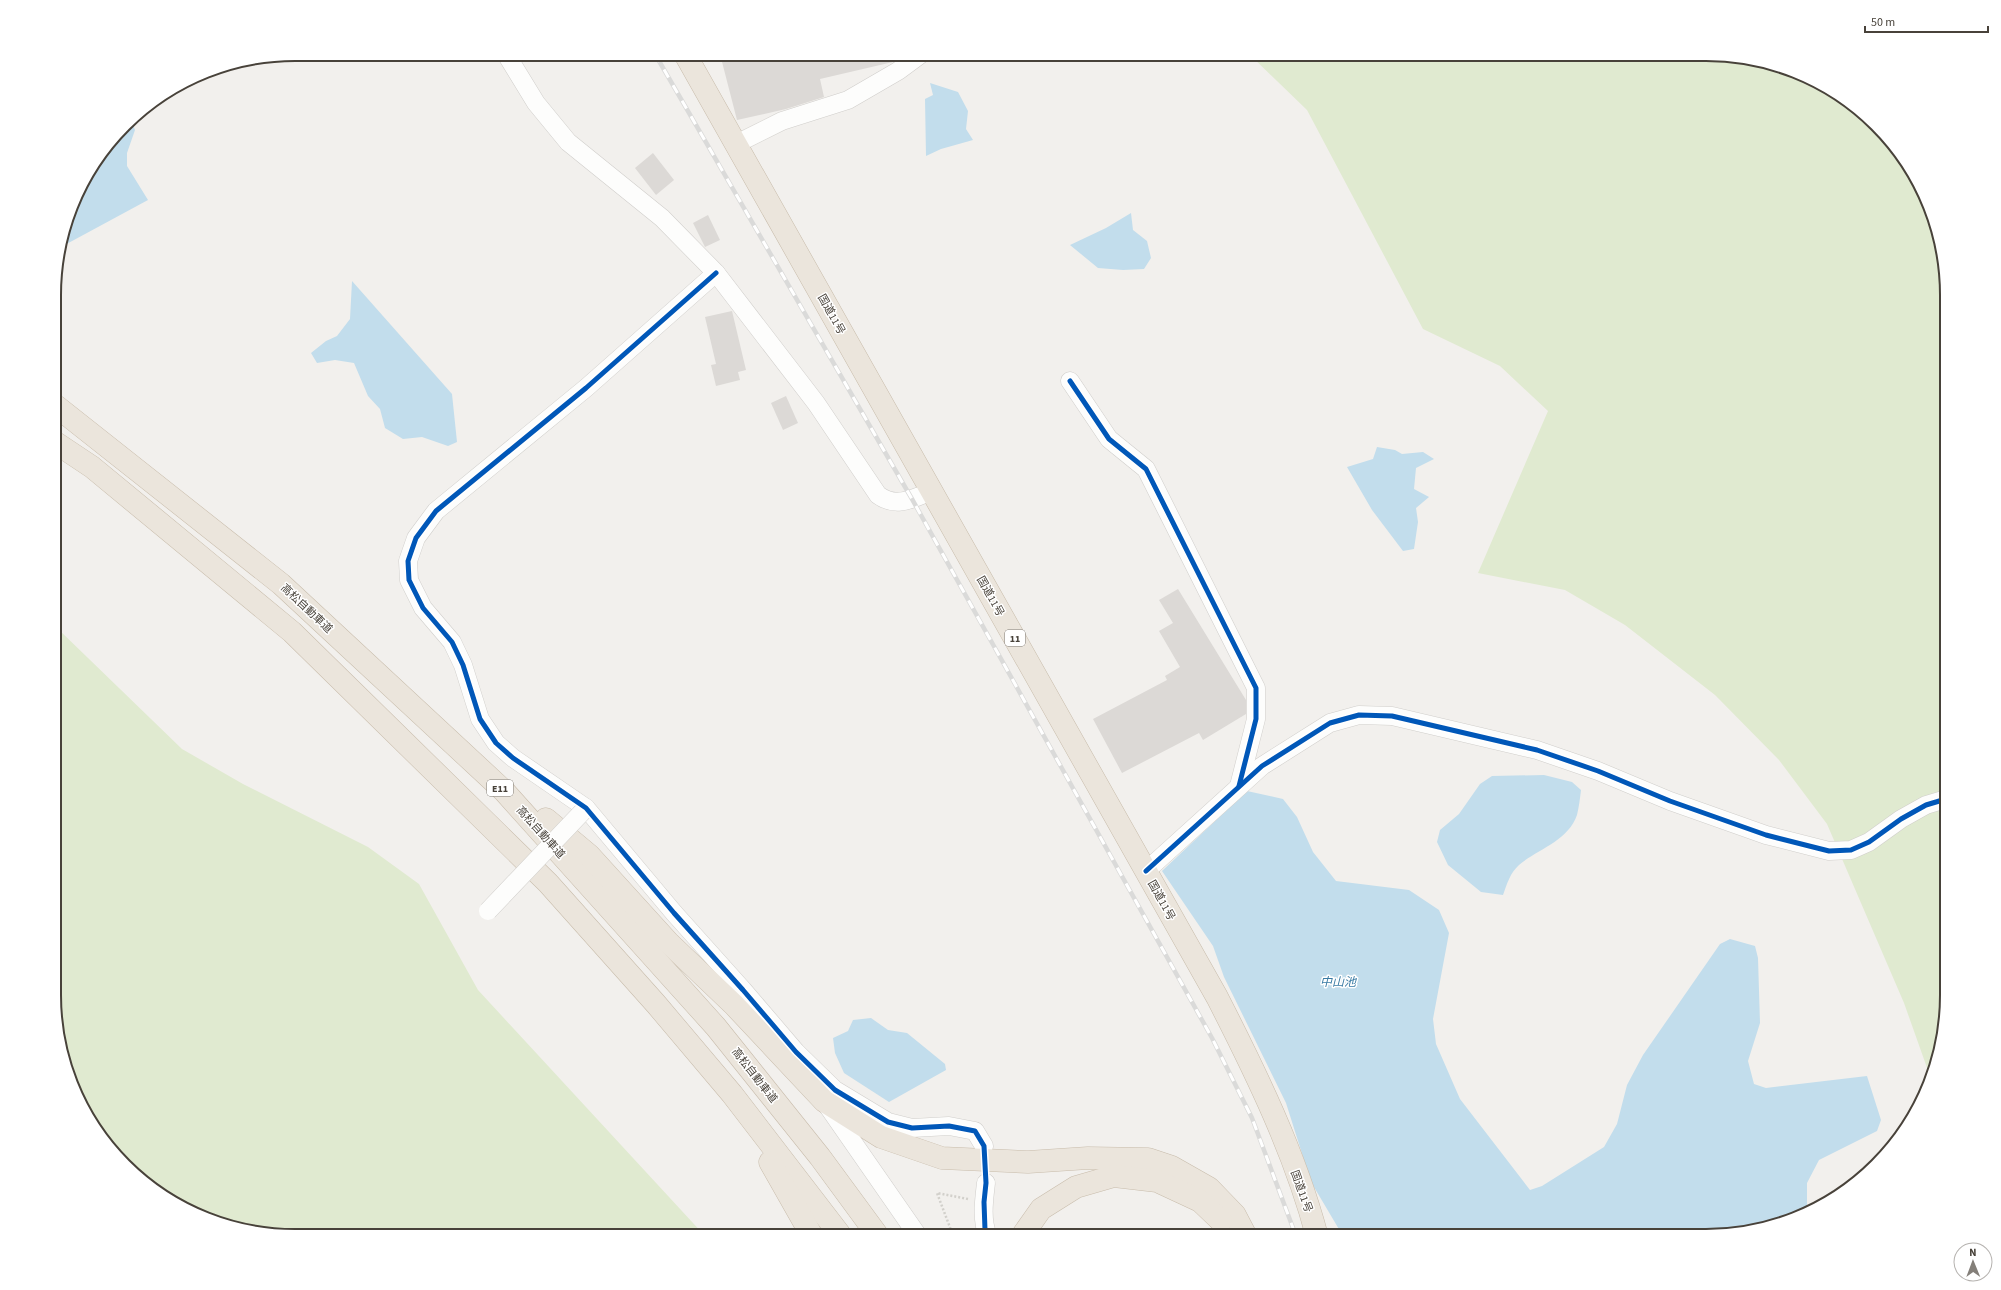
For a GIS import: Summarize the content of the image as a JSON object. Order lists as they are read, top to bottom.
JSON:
{
  "streets": {
    "highway": [
      "国道11号",
      "高松自動車道",
      "11",
      "E11"
    ]
  },
  "water": ["中山池"],
  "scale_bar": "50 m",
  "north": "top"
}
